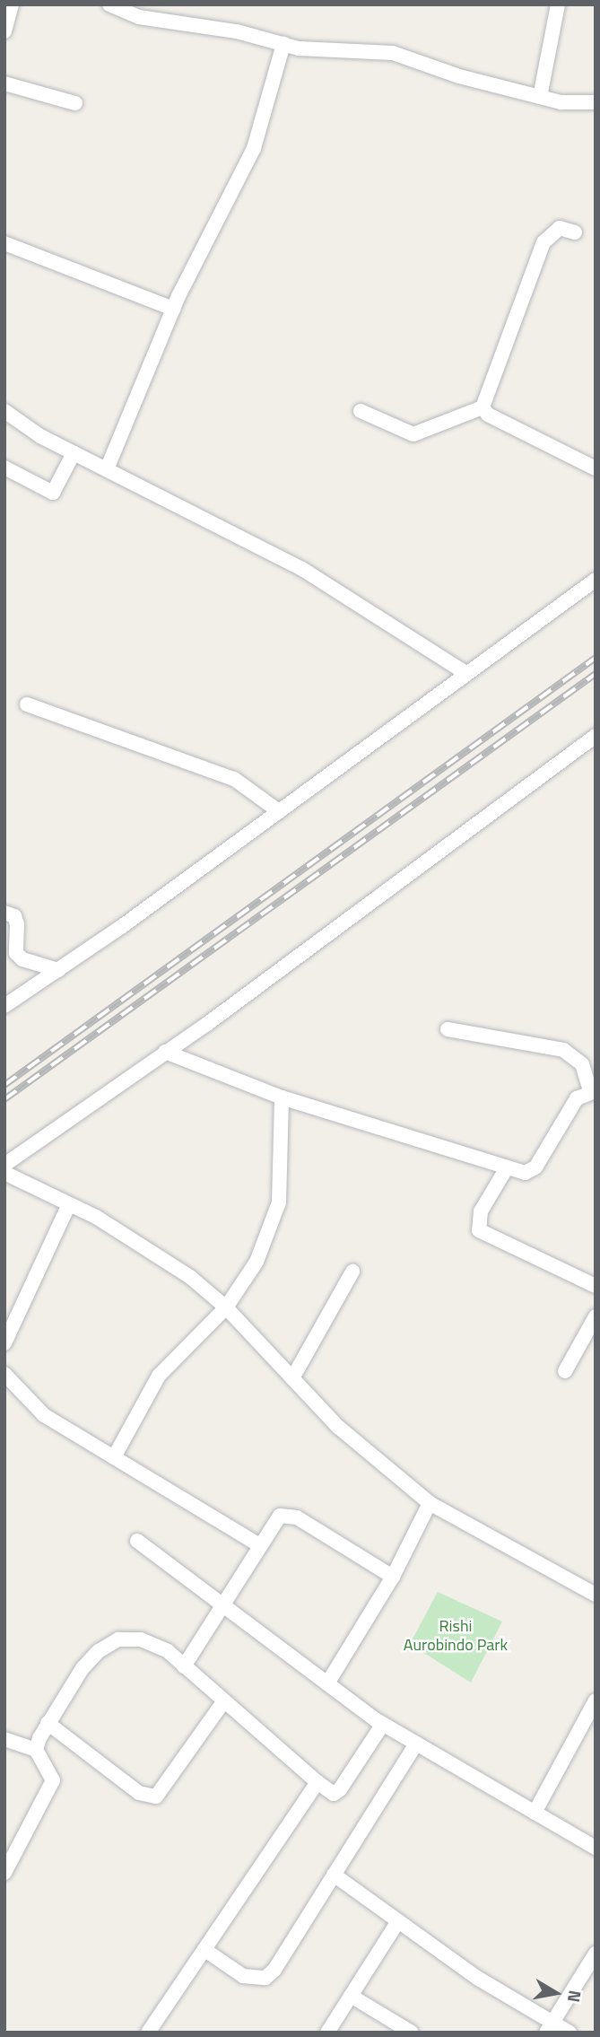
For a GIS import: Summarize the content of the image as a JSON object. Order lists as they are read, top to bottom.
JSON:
{
  "parks": ["Rishi Aurobindo Park"],
  "north": "right"
}
